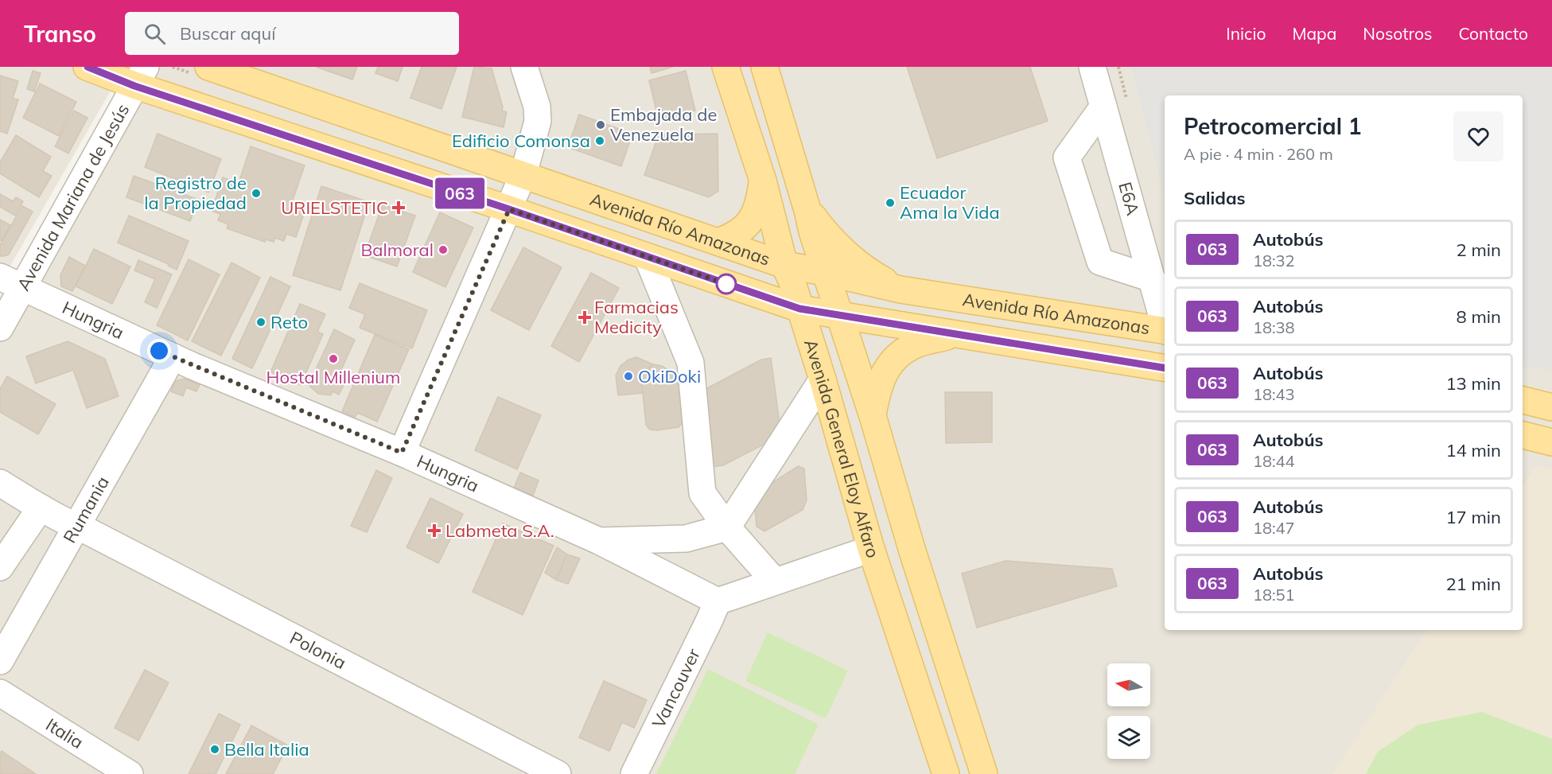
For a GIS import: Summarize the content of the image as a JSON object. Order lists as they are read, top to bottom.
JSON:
{
  "streets": {
    "main road": ["Avenida Río Amazonas", "Avenida General Eloy Alfaro"],
    "street": [
      "Avenida Mariana de Jesús",
      "E6A",
      "Hungria",
      "Rumania",
      "Polonia",
      "Vancouver",
      "Italia"
    ]
  },
  "crossings": [
    ["Avenida Mariana de Jesús", "Avenida Río Amazonas"],
    ["Avenida Mariana de Jesús", "Hungria"],
    ["Avenida Río Amazonas", "Avenida General Eloy Alfaro"],
    ["Hungria", "Rumania"],
    ["Hungria", "Vancouver"],
    ["Rumania", "Polonia"]
  ],
  "places": {
    "other": [
      "Embajada de Venezuela",
      "Edificio Comonsa",
      "Registro de la Propiedad",
      "Ecuador Ama la Vida",
      "Balmoral",
      "Reto",
      "Hostal Millenium",
      "OkiDoki",
      "Bella Italia"
    ],
    "health": ["URIELSTETIC", "Farmacias Medicity", "Labmeta S.A."]
  },
  "lines": ["bus line 063"],
  "north": "left",
  "page": {
    "header": "Transo",
    "search": "Buscar aquí",
    "nav": [
      "Inicio",
      "Mapa",
      "Nosotros",
      "Contacto"
    ],
    "on_map": "063",
    "heading": [
      ["Petrocomercial 1", "A pie · 4 min · 260 m"],
      "Salidas"
    ],
    "list": [
      {
        "mark": "063",
        "name": "Autobús",
        "note": "18:32",
        "value": "2 min"
      },
      {
        "mark": "063",
        "name": "Autobús",
        "note": "18:38",
        "value": "8 min"
      },
      {
        "mark": "063",
        "name": "Autobús",
        "note": "18:43",
        "value": "13 min"
      },
      {
        "mark": "063",
        "name": "Autobús",
        "note": "18:44",
        "value": "14 min"
      },
      {
        "mark": "063",
        "name": "Autobús",
        "note": "18:47",
        "value": "17 min"
      },
      {
        "mark": "063",
        "name": "Autobús",
        "note": "18:51",
        "value": "21 min"
      }
    ]
  }
}
